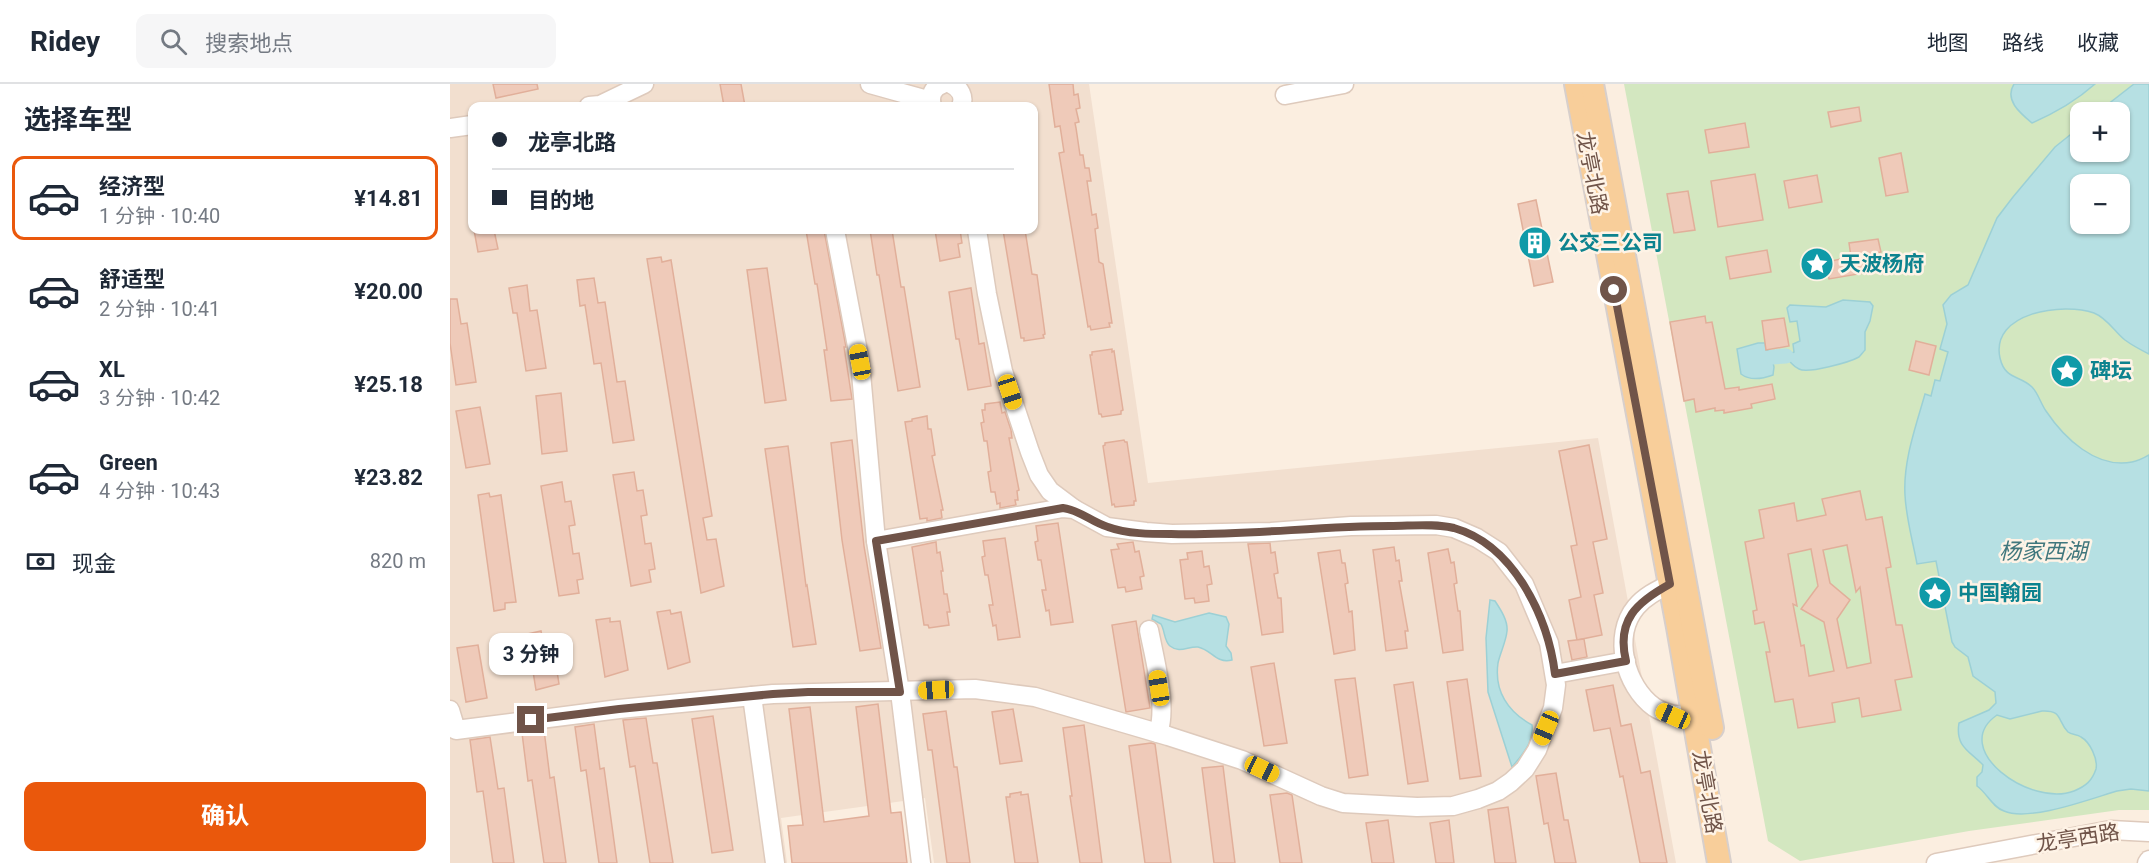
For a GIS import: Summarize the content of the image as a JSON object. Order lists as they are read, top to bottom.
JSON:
{
  "streets": {
    "main road": ["龙亭北路"],
    "street": ["龙亭西路"]
  },
  "water": ["杨家西湖"],
  "places": {
    "building": ["公交三公司"],
    "place": ["天波杨府", "碑坛", "中国翰园"]
  },
  "page": {
    "header": "Ridey",
    "search": "搜索地点",
    "nav": ["地图", "路线", "收藏"],
    "heading": "选择车型",
    "map_buttons": ["+", "−"],
    "banner": ["龙亭北路", "目的地"],
    "list": [
      {
        "name": "经济型",
        "note": "1 分钟 · 10:40",
        "value": "¥14.81"
      },
      {
        "name": "舒适型",
        "note": "2 分钟 · 10:41",
        "value": "¥20.00"
      },
      {
        "name": "XL",
        "note": "3 分钟 · 10:42",
        "value": "¥25.18"
      },
      {
        "name": "Green",
        "note": "4 分钟 · 10:43",
        "value": "¥23.82"
      }
    ],
    "pay": ["现金", "820 m"],
    "bubble": "3 分钟",
    "buttons": "确认"
  }
}
